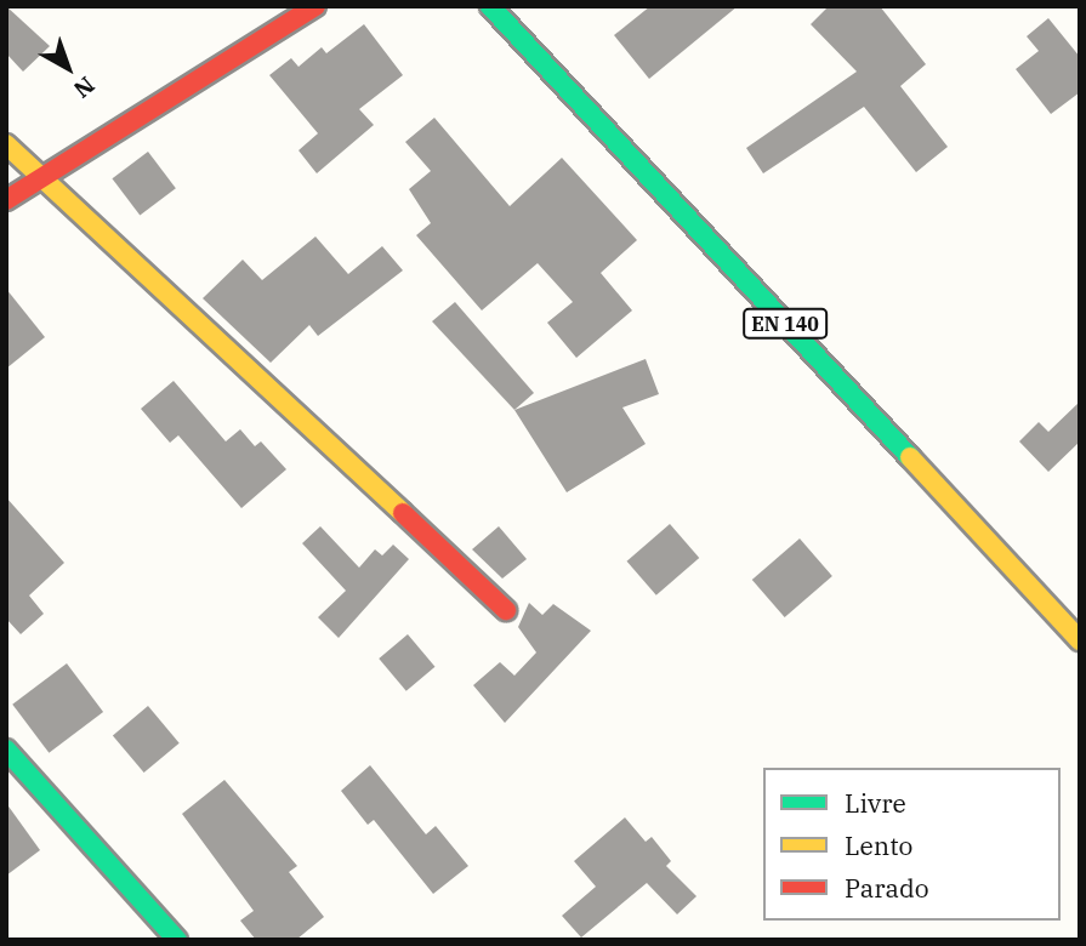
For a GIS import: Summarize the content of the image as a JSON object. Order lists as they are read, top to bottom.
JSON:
{
  "streets": {
    "street": ["EN 140"]
  },
  "legend": ["Livre", "Lento", "Parado"],
  "north": "bottom right"
}
